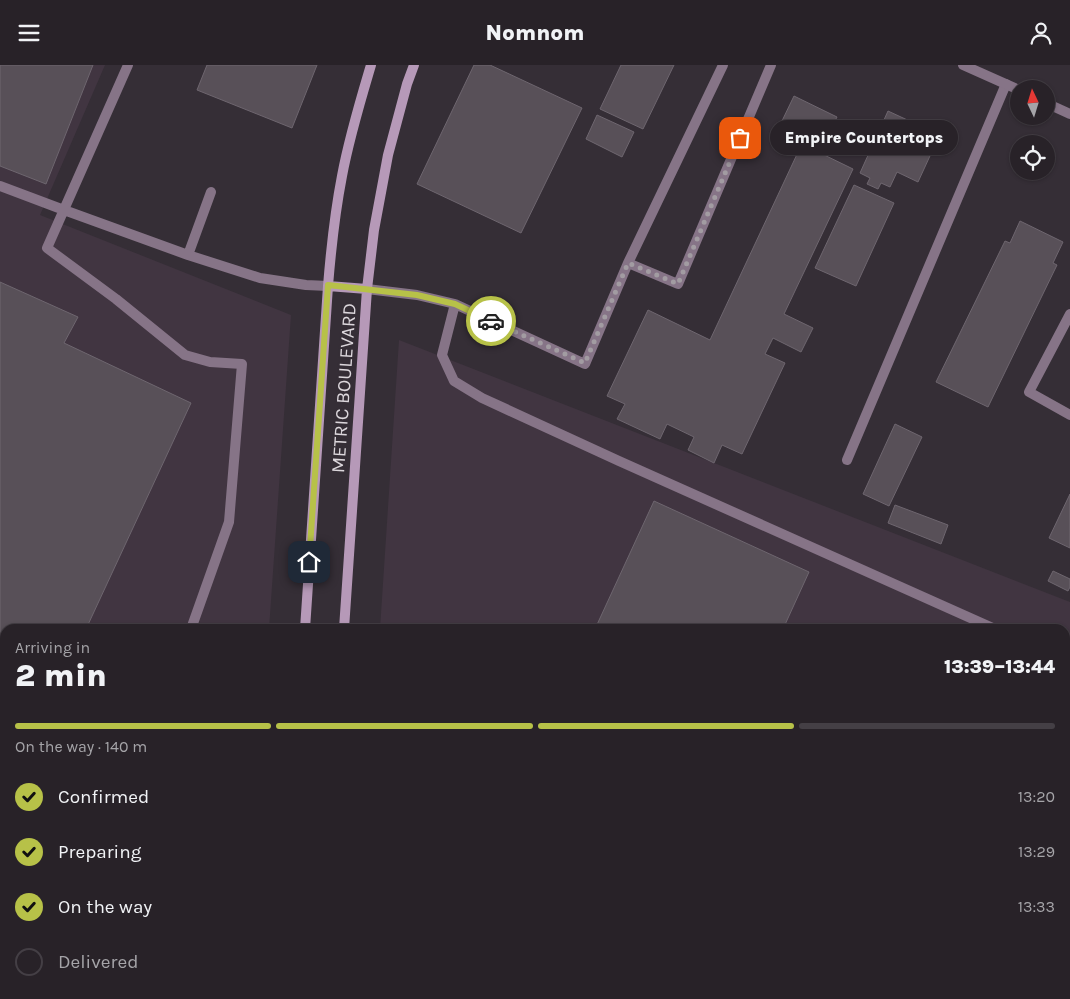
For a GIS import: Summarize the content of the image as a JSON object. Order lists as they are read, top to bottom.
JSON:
{
  "streets": {
    "main road": ["METRIC BOULEVARD"]
  },
  "places": ["Empire Countertops"],
  "north": "top",
  "page": {
    "header": "Nomnom",
    "bubble": "Empire Countertops",
    "heading": ["2 min", "Arriving in", "13:39–13:44"],
    "bar": "On the way · 140 m",
    "list": [
      ["Confirmed", "13:20"],
      ["Preparing", "13:29"],
      ["On the way", "13:33"],
      "Delivered"
    ]
  }
}
